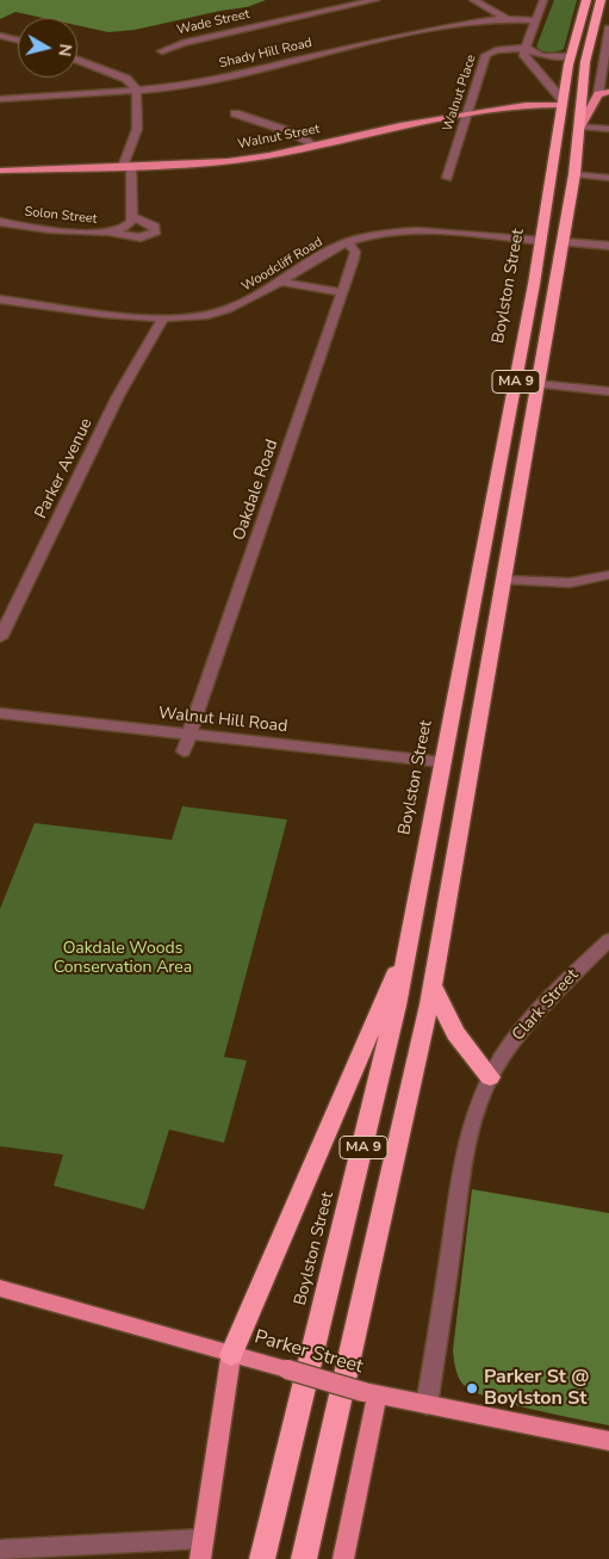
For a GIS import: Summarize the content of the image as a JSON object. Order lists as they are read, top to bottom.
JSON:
{
  "streets": {
    "highway": ["Boylston Street", "MA 9"],
    "main road": ["Walnut Street", "Parker Street"],
    "street": [
      "Wade Street",
      "Shady Hill Road",
      "Walnut Place",
      "Solon Street",
      "Woodcliff Road",
      "Parker Avenue",
      "Oakdale Road",
      "Walnut Hill Road",
      "Clark Street"
    ]
  },
  "crossings": [
    ["Walnut Place", "Walnut Street"],
    ["Walnut Street", "Boylston Street"],
    ["Woodcliff Road", "Boylston Street"],
    ["Woodcliff Road", "Parker Avenue"],
    ["Woodcliff Road", "Oakdale Road"],
    ["Boylston Street", "Walnut Hill Road"],
    ["Oakdale Road", "Walnut Hill Road"]
  ],
  "parks": ["Oakdale Woods Conservation Area"],
  "places": ["Parker St @ Boylston St"],
  "north": "right"
}
